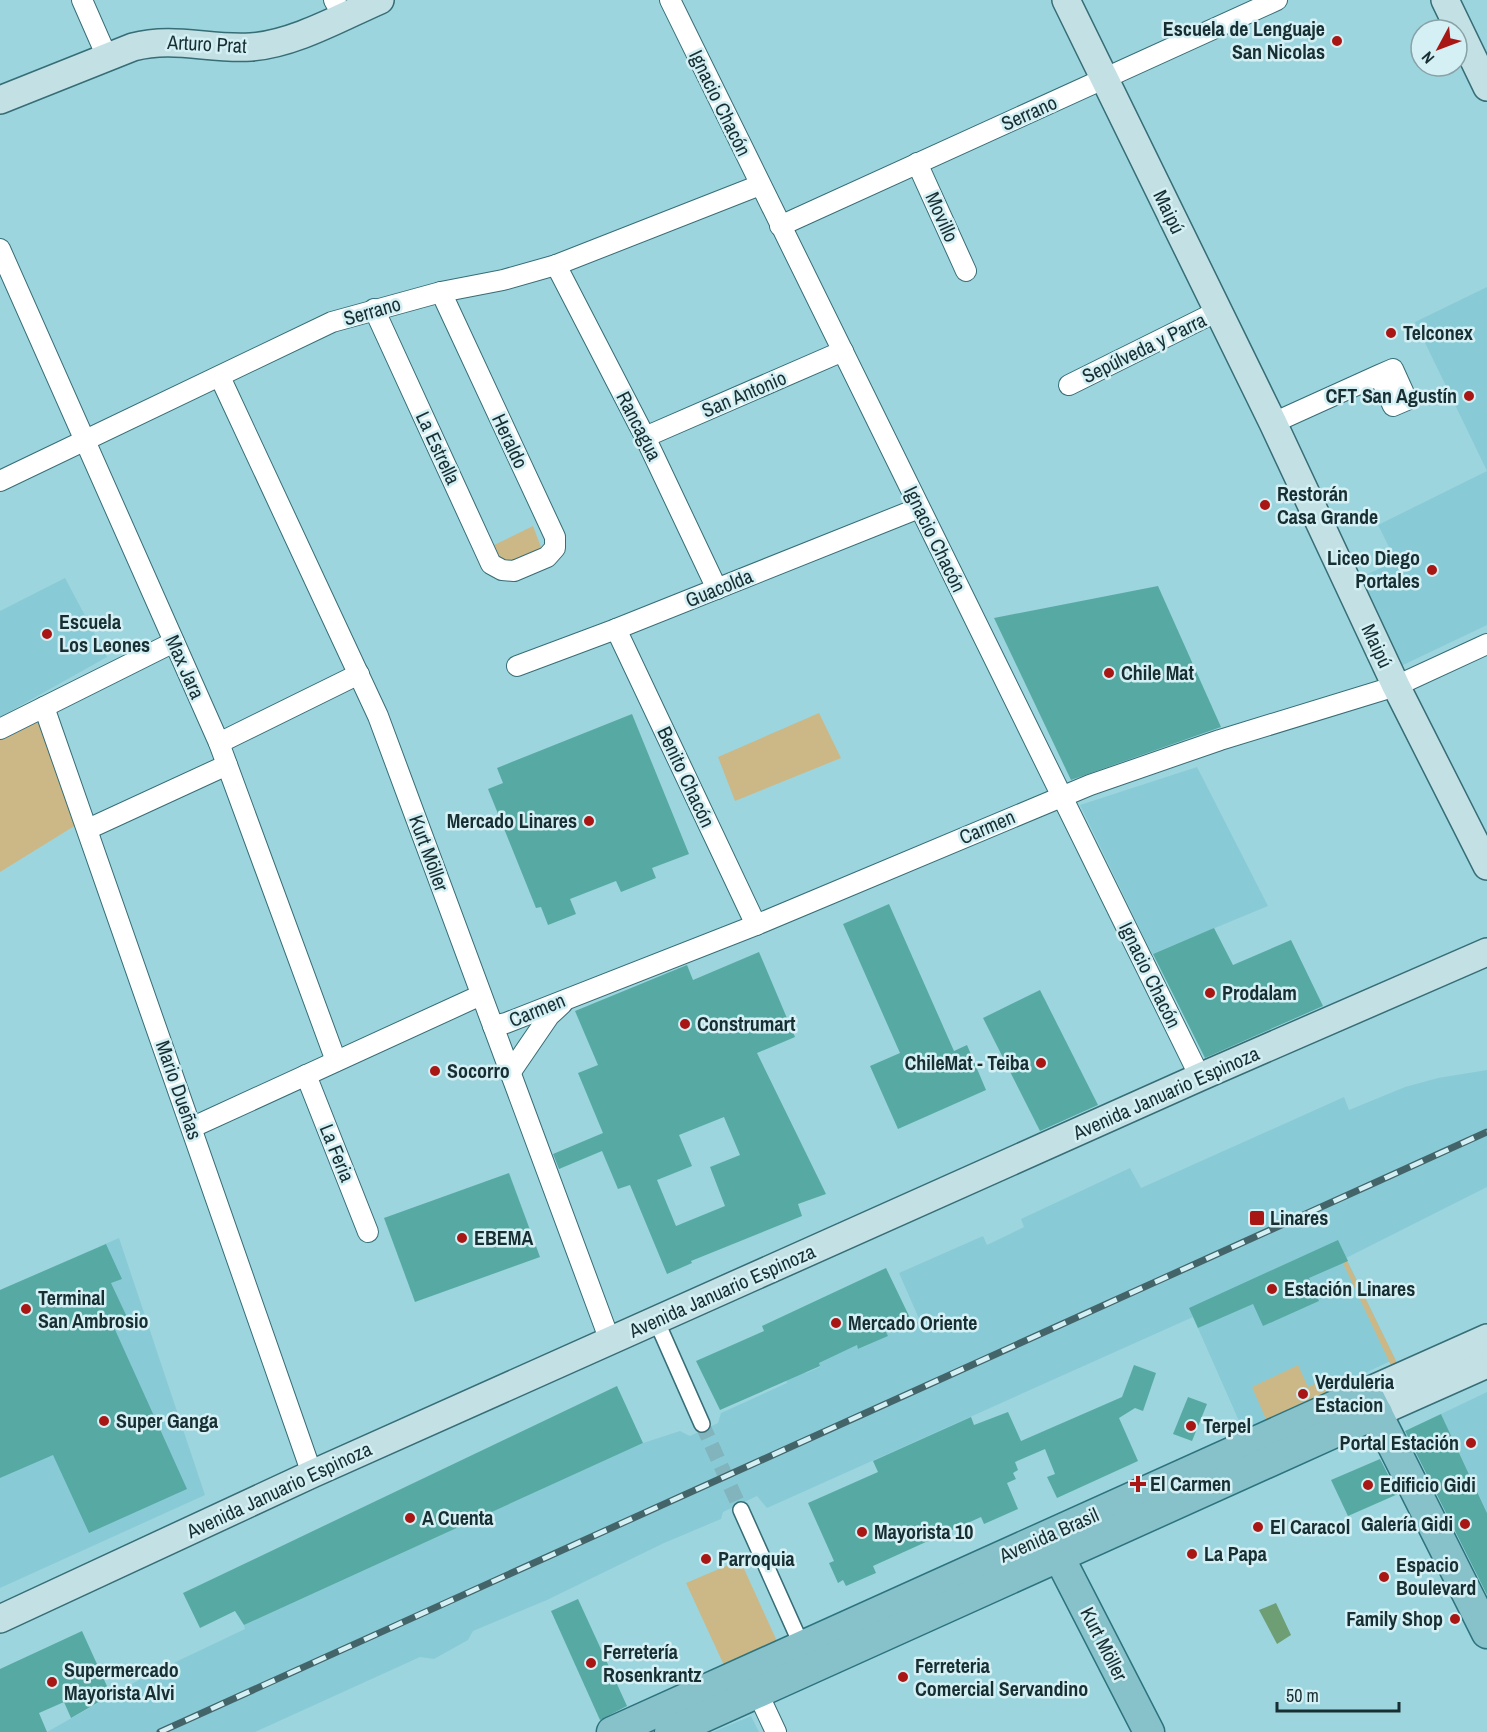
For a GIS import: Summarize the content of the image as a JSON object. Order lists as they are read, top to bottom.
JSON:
{
  "streets": {
    "main road": [
      "Arturo Prat",
      "Maipú",
      "Kurt Möller",
      "Avenida Januario Espinoza",
      "Avenida Brasil"
    ],
    "street": [
      "Ignacio Chacón",
      "Serrano",
      "Movillo",
      "Sepúlveda y Parra",
      "San Antonio",
      "Rancagua",
      "Heraldo",
      "La Estrella",
      "Guacolda",
      "Max Jara",
      "Benito Chacón",
      "Carmen",
      "Mario Dueñas",
      "La Feria"
    ]
  },
  "crossings": [
    ["Ignacio Chacón", "Serrano"],
    ["Ignacio Chacón", "San Antonio"],
    ["Ignacio Chacón", "Guacolda"],
    ["Ignacio Chacón", "Carmen"],
    ["Ignacio Chacón", "Avenida Januario Espinoza"],
    ["Serrano", "Maipú"],
    ["Serrano", "Movillo"],
    ["Serrano", "Rancagua"],
    ["Serrano", "Heraldo"],
    ["Serrano", "La Estrella"],
    ["Serrano", "Max Jara"],
    ["Serrano", "Kurt Möller"],
    ["Maipú", "Sepúlveda y Parra"],
    ["Maipú", "Carmen"],
    ["San Antonio", "Rancagua"],
    ["Rancagua", "Guacolda"],
    ["Heraldo", "La Estrella"],
    ["Guacolda", "Benito Chacón"],
    ["Max Jara", "Carmen"],
    ["Benito Chacón", "Carmen"],
    ["Carmen", "Kurt Möller"],
    ["Carmen", "Mario Dueñas"],
    ["Carmen", "La Feria"],
    ["Kurt Möller", "Avenida Januario Espinoza"],
    ["Kurt Möller", "Avenida Brasil"],
    ["Mario Dueñas", "Avenida Januario Espinoza"]
  ],
  "places": {
    "other": [
      "Escuela de Lenguaje San Nicolas",
      "Telconex",
      "CFT San Agustín",
      "Restorán Casa Grande",
      "Liceo Diego Portales",
      "Escuela Los Leones",
      "Chile Mat",
      "Mercado Linares",
      "Prodalam",
      "Construmart",
      "ChileMat - Teiba",
      "Socorro",
      "EBEMA",
      "Estación Linares",
      "Terminal San Ambrosio",
      "Mercado Oriente",
      "Verduleria Estacion",
      "Super Ganga",
      "Terpel",
      "Portal Estación",
      "Edificio Gidi",
      "A Cuenta",
      "Galería Gidi",
      "El Caracol",
      "Mayorista 10",
      "La Papa",
      "Parroquia",
      "Espacio Boulevard",
      "Family Shop",
      "Ferretería Rosenkrantz",
      "Ferreteria Comercial Servandino",
      "Supermercado Mayorista Alvi"
    ],
    "transit": ["Linares"],
    "health": ["El Carmen"]
  },
  "scale_bar": "50 m",
  "north": "bottom left"
}
